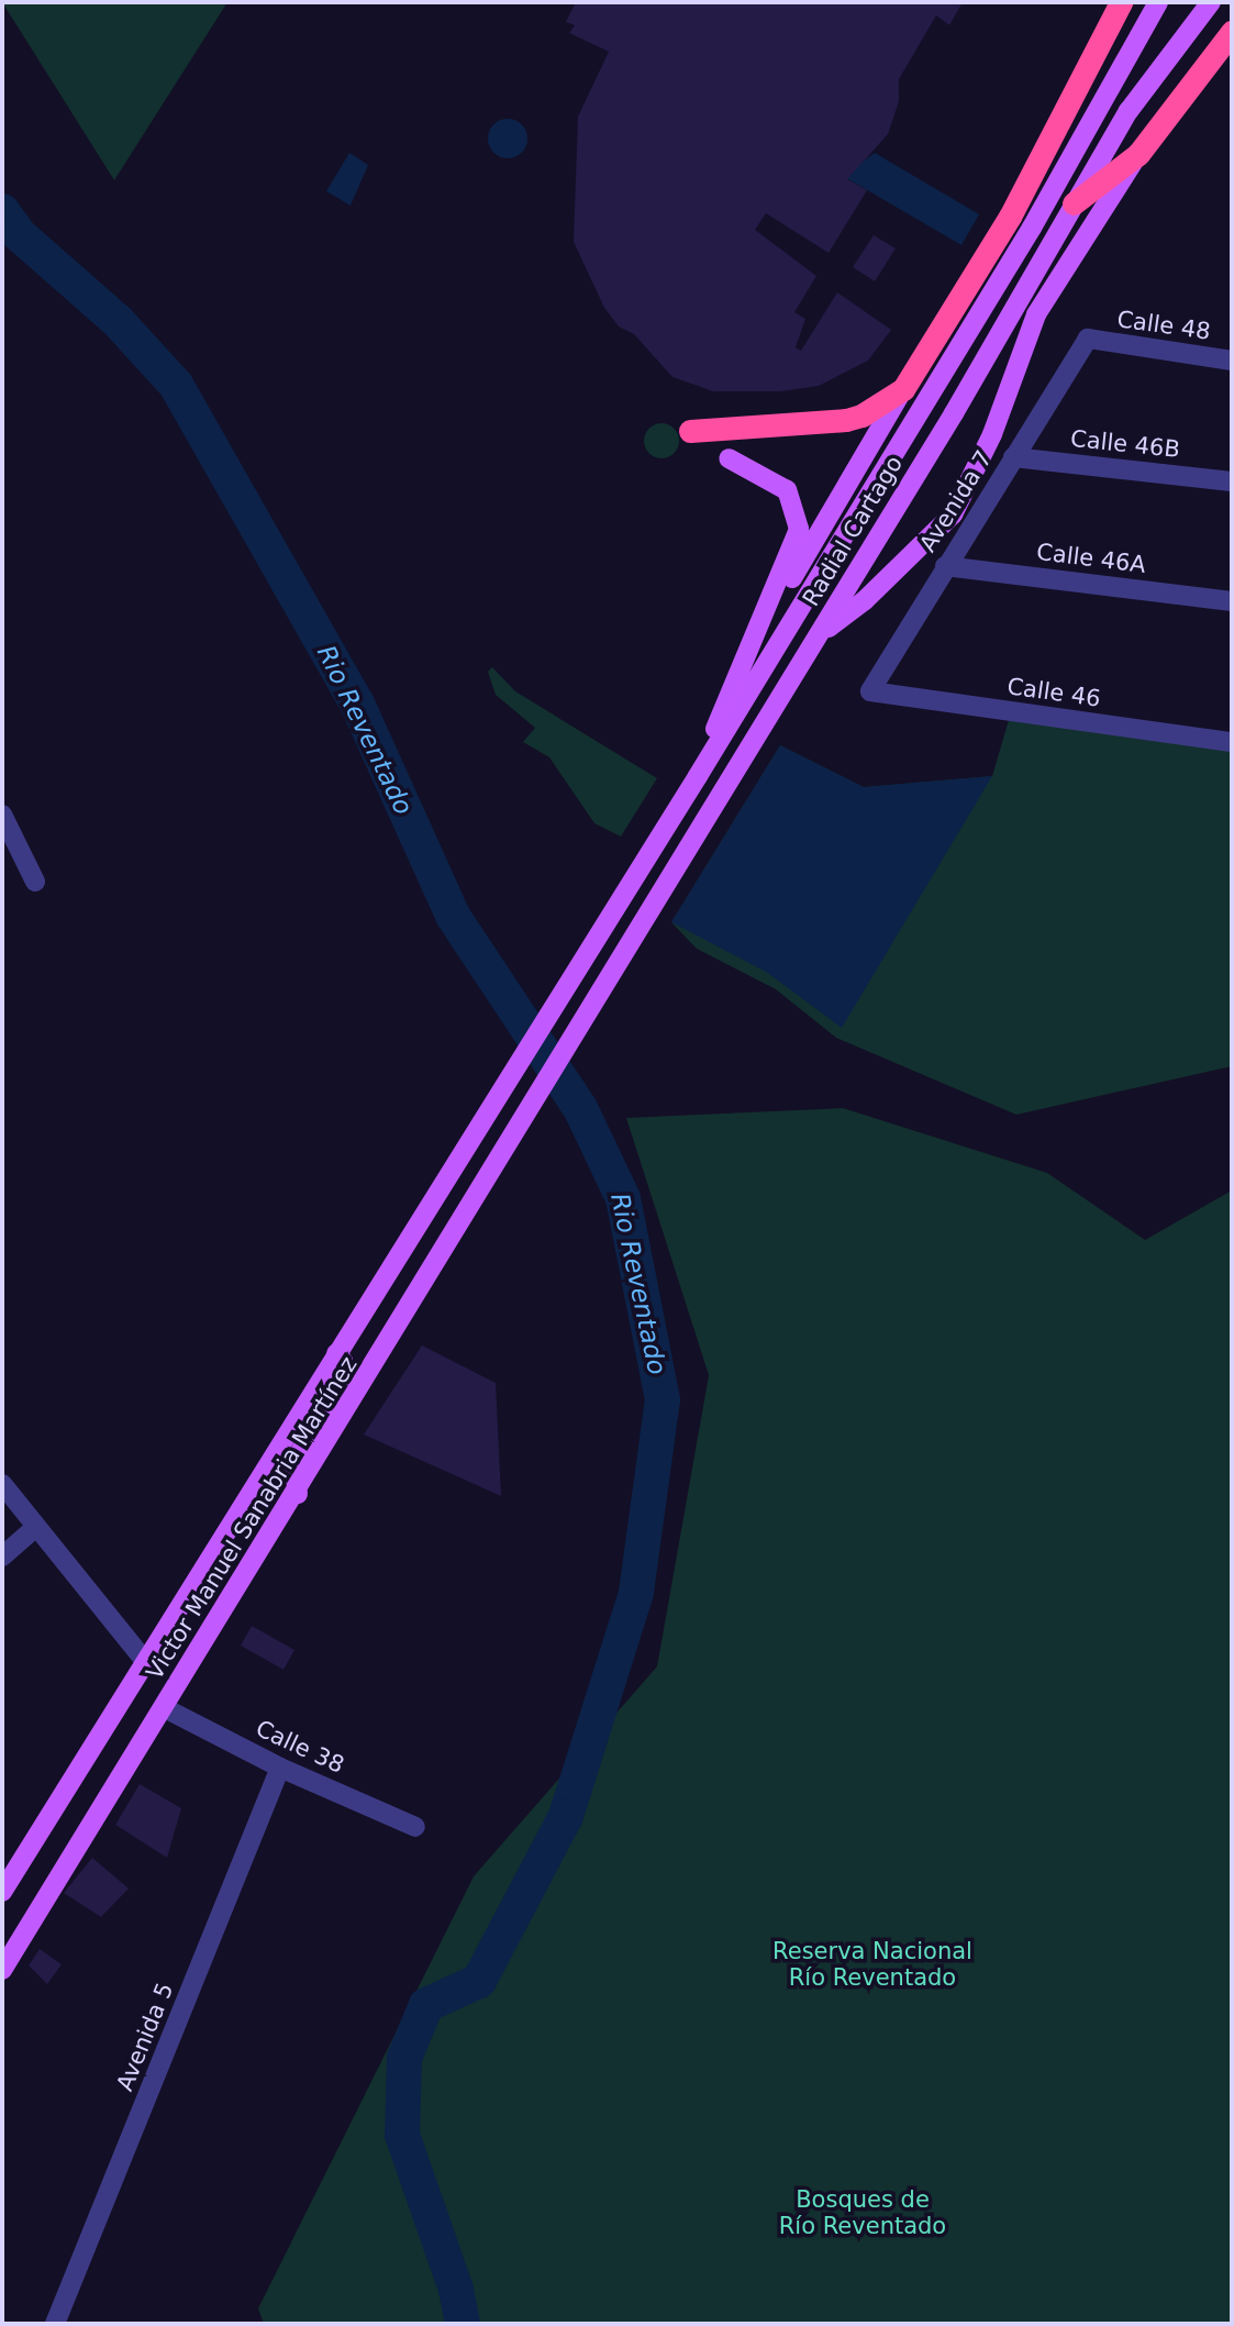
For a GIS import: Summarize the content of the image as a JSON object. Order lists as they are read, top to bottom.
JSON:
{
  "streets": {
    "main road": ["Radial Cartago", "Victor Manuel Sanabria Martínez"],
    "street": [
      "Calle 48",
      "Calle 46B",
      "Avenida 7",
      "Calle 46A",
      "Calle 46",
      "Calle 38",
      "Avenida 5"
    ]
  },
  "crossings": [
    ["Calle 48", "Avenida 7"],
    ["Calle 46B", "Avenida 7"],
    ["Avenida 7", "Calle 46A"],
    ["Avenida 7", "Calle 46"],
    ["Radial Cartago", "Victor Manuel Sanabria Martínez"],
    ["Victor Manuel Sanabria Martínez", "Calle 38"],
    ["Calle 38", "Avenida 5"]
  ],
  "water": ["Rio Reventado"],
  "parks": ["Reserva Nacional Río Reventado", "Bosques de Río Reventado"]
}
